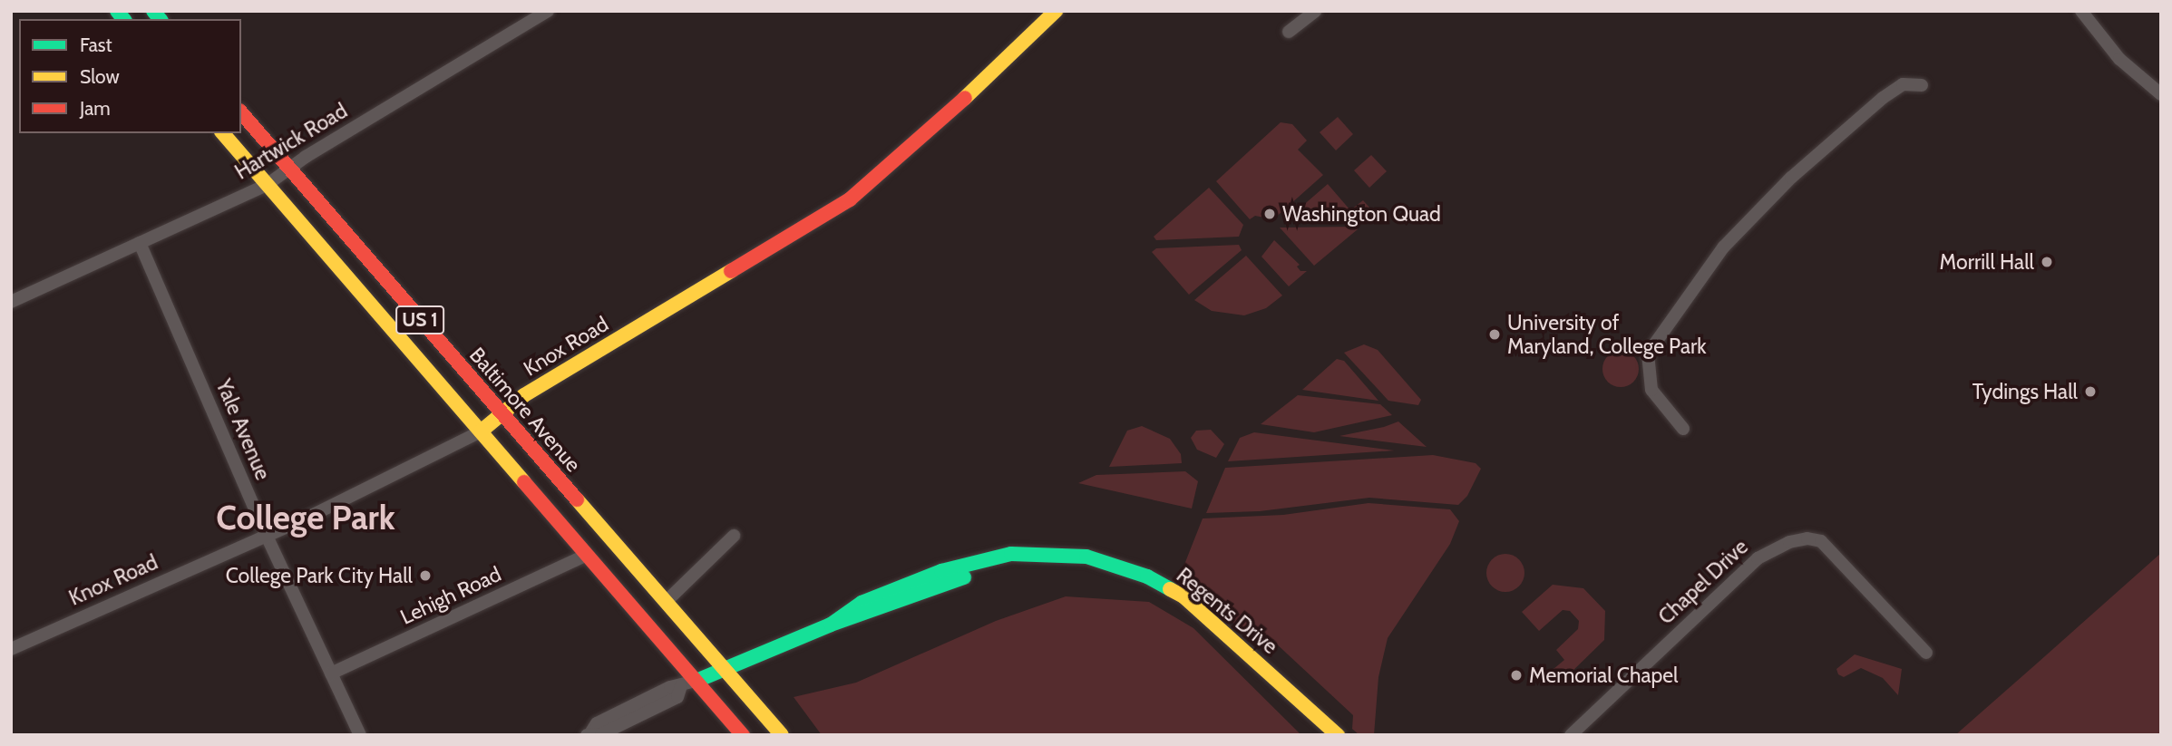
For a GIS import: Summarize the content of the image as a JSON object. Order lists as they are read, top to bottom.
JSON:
{
  "streets": {
    "main road": [
      "US 1",
      "Knox Road",
      "Baltimore Avenue",
      "Regents Drive"
    ],
    "street": [
      "Hartwick Road",
      "Yale Avenue",
      "Chapel Drive",
      "Lehigh Road"
    ]
  },
  "crossings": [
    ["Hartwick Road", "US 1"],
    ["Hartwick Road", "Baltimore Avenue"],
    ["Hartwick Road", "Yale Avenue"],
    ["US 1", "Knox Road"],
    ["US 1", "Lehigh Road"],
    ["US 1", "Regents Drive"],
    ["Knox Road", "Baltimore Avenue"],
    ["Knox Road", "Yale Avenue"],
    ["Baltimore Avenue", "Regents Drive"],
    ["Yale Avenue", "Lehigh Road"]
  ],
  "districts": ["College Park"],
  "places": [
    "Washington Quad",
    "Morrill Hall",
    "University of Maryland, College Park",
    "Tydings Hall",
    "College Park City Hall",
    "Memorial Chapel"
  ],
  "legend": ["Fast", "Slow", "Jam"]
}
